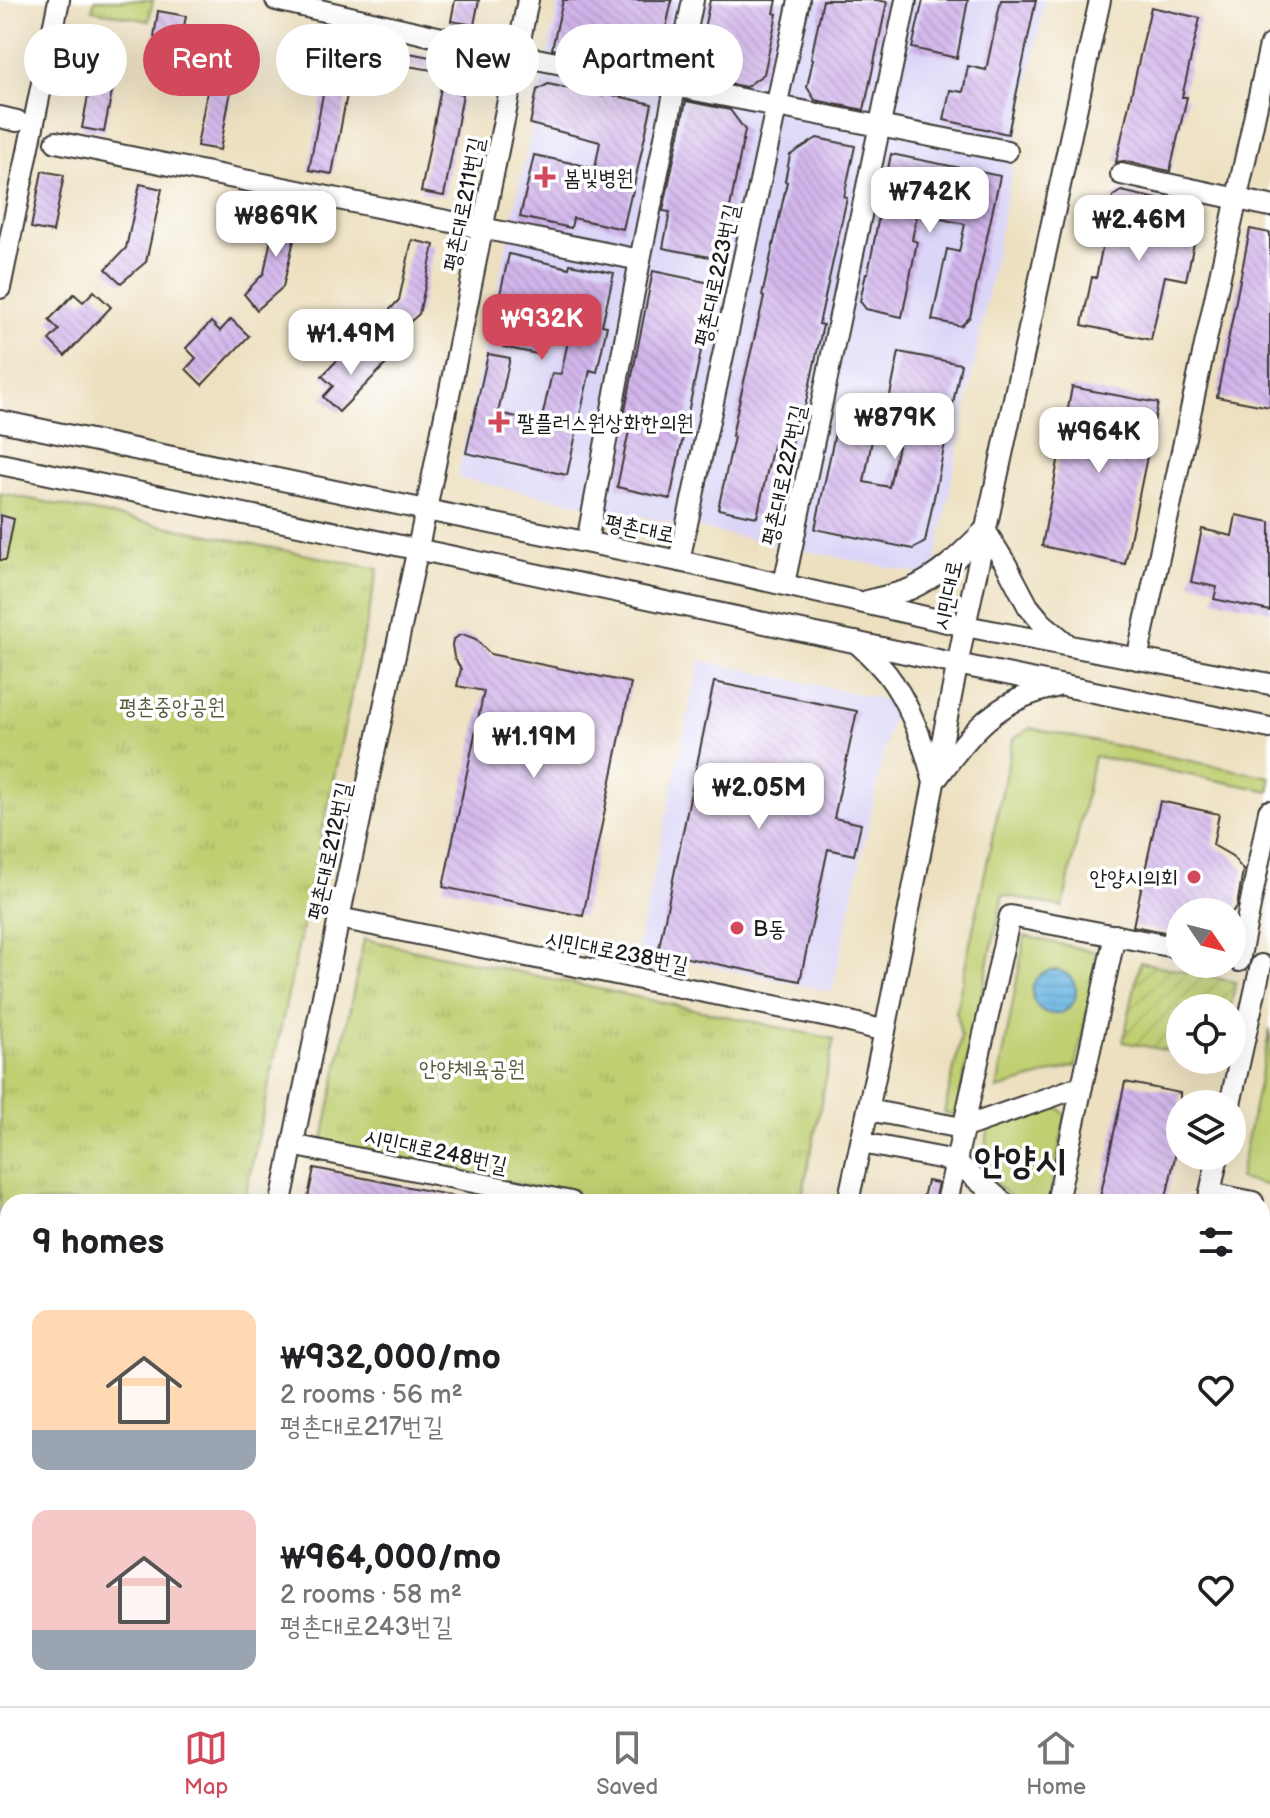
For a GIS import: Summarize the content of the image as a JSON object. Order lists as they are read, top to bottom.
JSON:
{
  "streets": {
    "street": [
      "평촌대로211번길",
      "평촌대로223번길",
      "평촌대로227번길",
      "평촌대로",
      "시민대로",
      "평촌대로212번길",
      "시민대로238번길",
      "시민대로248번길"
    ]
  },
  "crossings": [
    ["평촌대로211번길", "평촌대로"],
    ["평촌대로211번길", "평촌대로212번길"],
    ["평촌대로223번길", "평촌대로"],
    ["평촌대로227번길", "평촌대로"],
    ["평촌대로", "시민대로"],
    ["평촌대로", "평촌대로212번길"],
    ["시민대로", "시민대로238번길"],
    ["평촌대로212번길", "시민대로238번길"],
    ["평촌대로212번길", "시민대로248번길"]
  ],
  "districts": ["안양시"],
  "parks": ["평촌중앙공원", "안양체육공원"],
  "places": {
    "health": ["봄빛병원", "팔플러스원상화한의원"],
    "other": ["안양시의회", "B동"]
  },
  "north": "bottom right",
  "page": {
    "chip": [
      "Buy",
      "Rent",
      "Filters",
      "New",
      "Apartment"
    ],
    "price": [
      "₩742K",
      "₩869K",
      "₩2.46M",
      "₩932K",
      "₩1.49M",
      "₩879K",
      "₩964K",
      "₩1.19M",
      "₩2.05M"
    ],
    "heading": "9 homes",
    "list": [
      {
        "name": "₩932,000/mo",
        "note": "2 rooms · 56 m² · 평촌대로217번길"
      },
      {
        "name": "₩964,000/mo",
        "note": "2 rooms · 58 m² · 평촌대로243번길"
      }
    ],
    "tabs": ["Map", "Saved", "Home"]
  }
}
